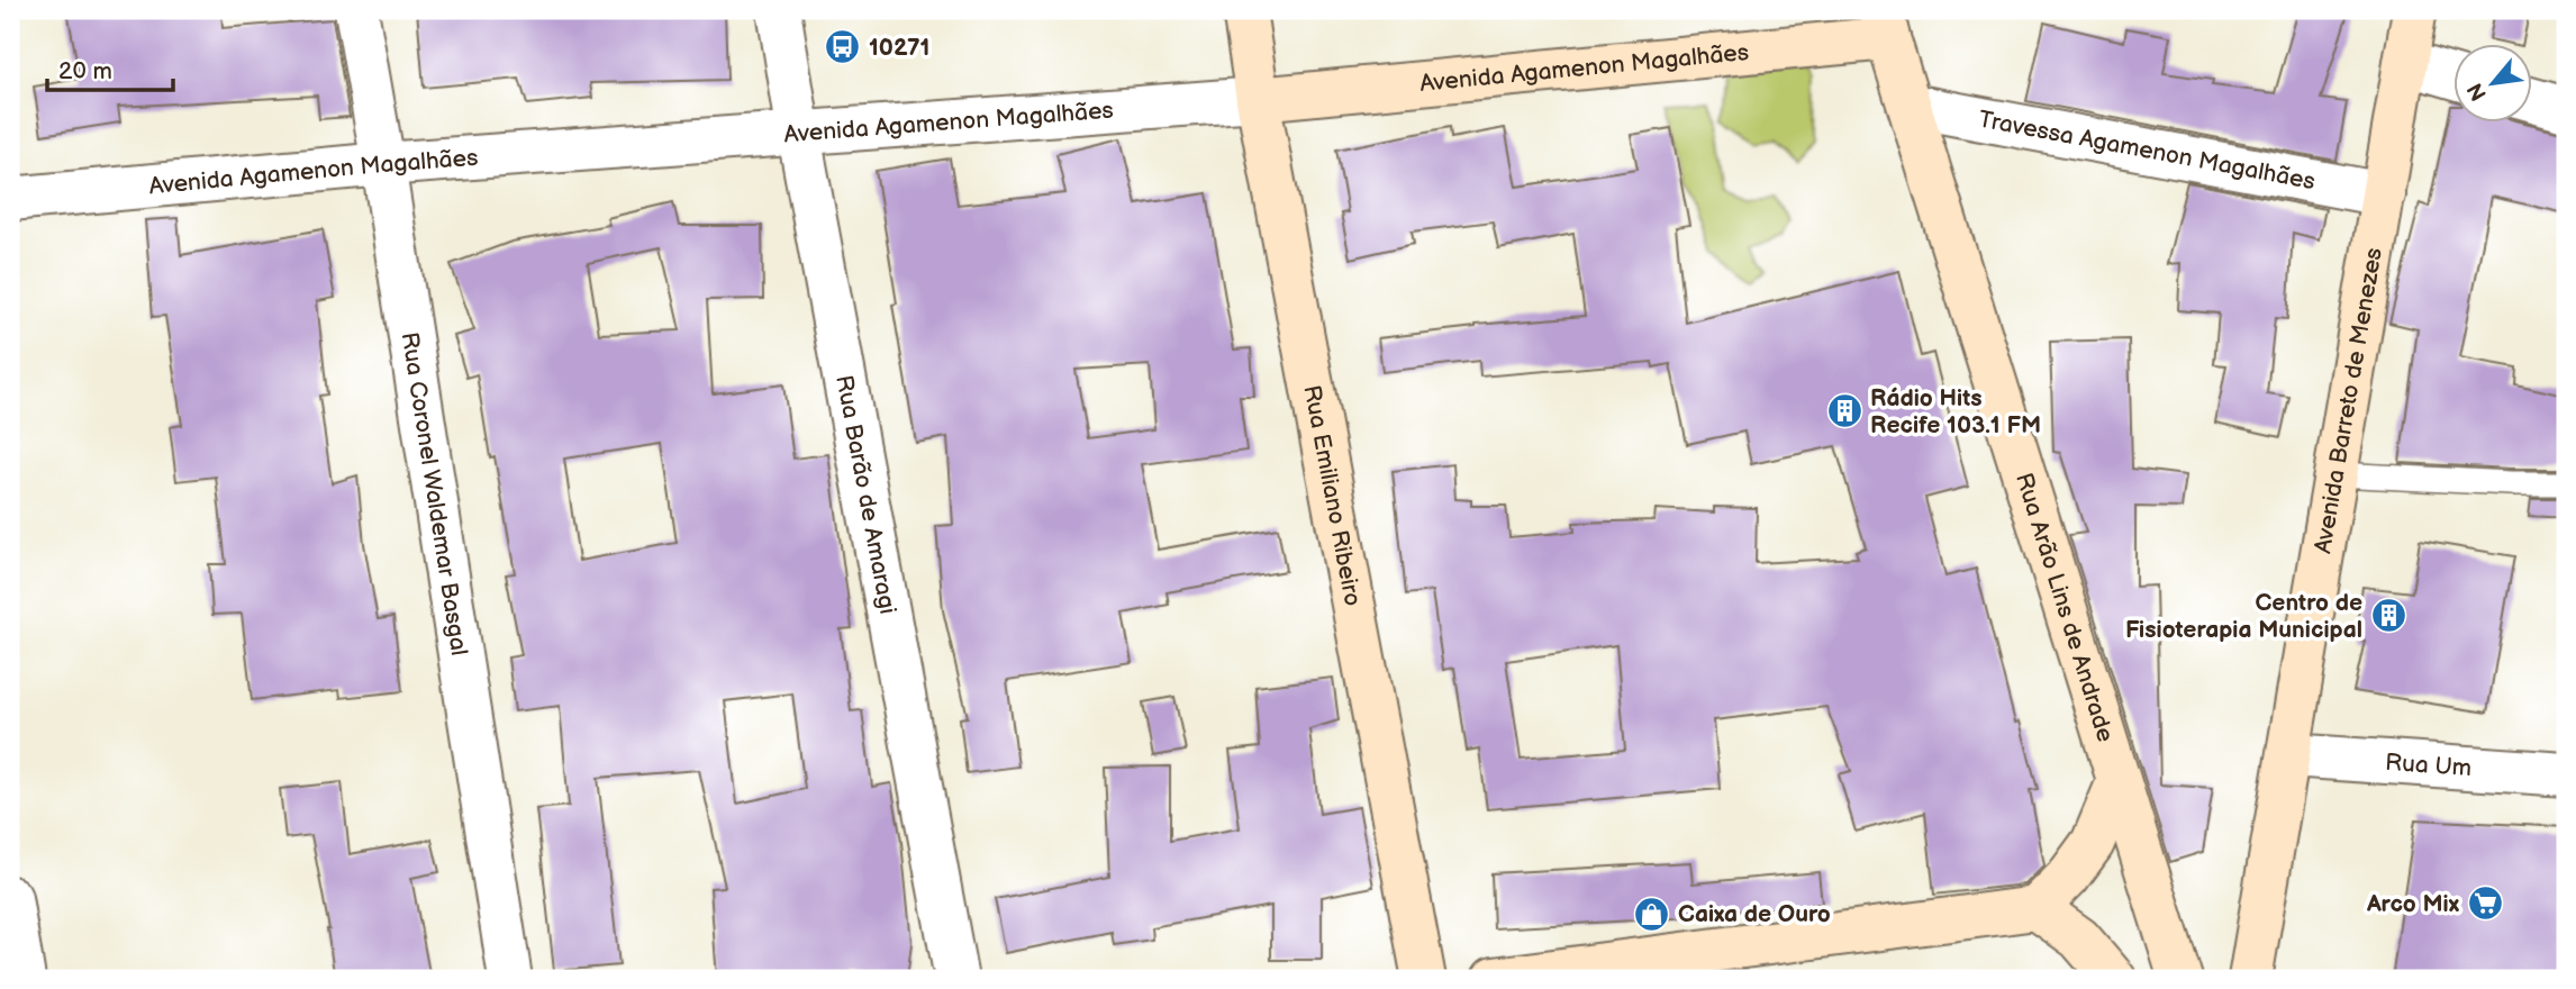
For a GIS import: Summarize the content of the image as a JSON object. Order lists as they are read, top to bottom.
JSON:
{
  "streets": {
    "main road": [
      "Avenida Agamenon Magalhães",
      "Avenida Barreto de Menezes",
      "Rua Emiliano Ribeiro",
      "Rua Arão Lins de Andrade"
    ],
    "street": [
      "Travessa Agamenon Magalhães",
      "Rua Coronel Waldemar Basgal",
      "Rua Barão de Amaragi",
      "Rua Um"
    ]
  },
  "crossings": [
    ["Avenida Agamenon Magalhães", "Rua Coronel Waldemar Basgal"],
    ["Avenida Agamenon Magalhães", "Rua Barão de Amaragi"],
    ["Avenida Agamenon Magalhães", "Rua Emiliano Ribeiro"],
    ["Avenida Agamenon Magalhães", "Rua Arão Lins de Andrade"],
    ["Travessa Agamenon Magalhães", "Avenida Barreto de Menezes"],
    ["Travessa Agamenon Magalhães", "Rua Arão Lins de Andrade"],
    ["Avenida Barreto de Menezes", "Rua Um"]
  ],
  "places": {
    "bus stop": ["10271"],
    "building": ["Rádio Hits Recife 103.1 FM", "Centro de Fisioterapia Municipal"],
    "supermarket": ["Arco Mix"],
    "shop": ["Caixa de Ouro"]
  },
  "scale_bar": "20 m",
  "north": "bottom left"
}
